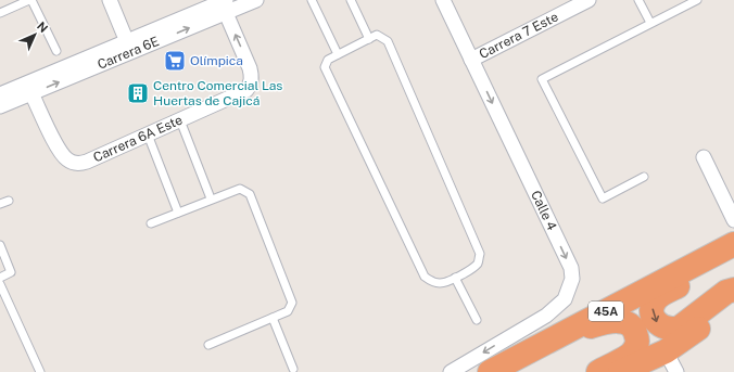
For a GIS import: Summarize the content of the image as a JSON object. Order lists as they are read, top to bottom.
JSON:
{
  "streets": {
    "highway": ["45A"],
    "street": [
      "Carrera 7 Este",
      "Carrera 6E",
      "Carrera 6A Este",
      "Calle 4"
    ]
  },
  "crossings": [
    ["Carrera 7 Este", "Calle 4"],
    ["Carrera 6E", "Carrera 6A Este"]
  ],
  "places": {
    "supermarket": ["Olímpica"],
    "building": ["Centro Comercial Las Huertas de Cajicá"]
  },
  "north": "top right"
}
